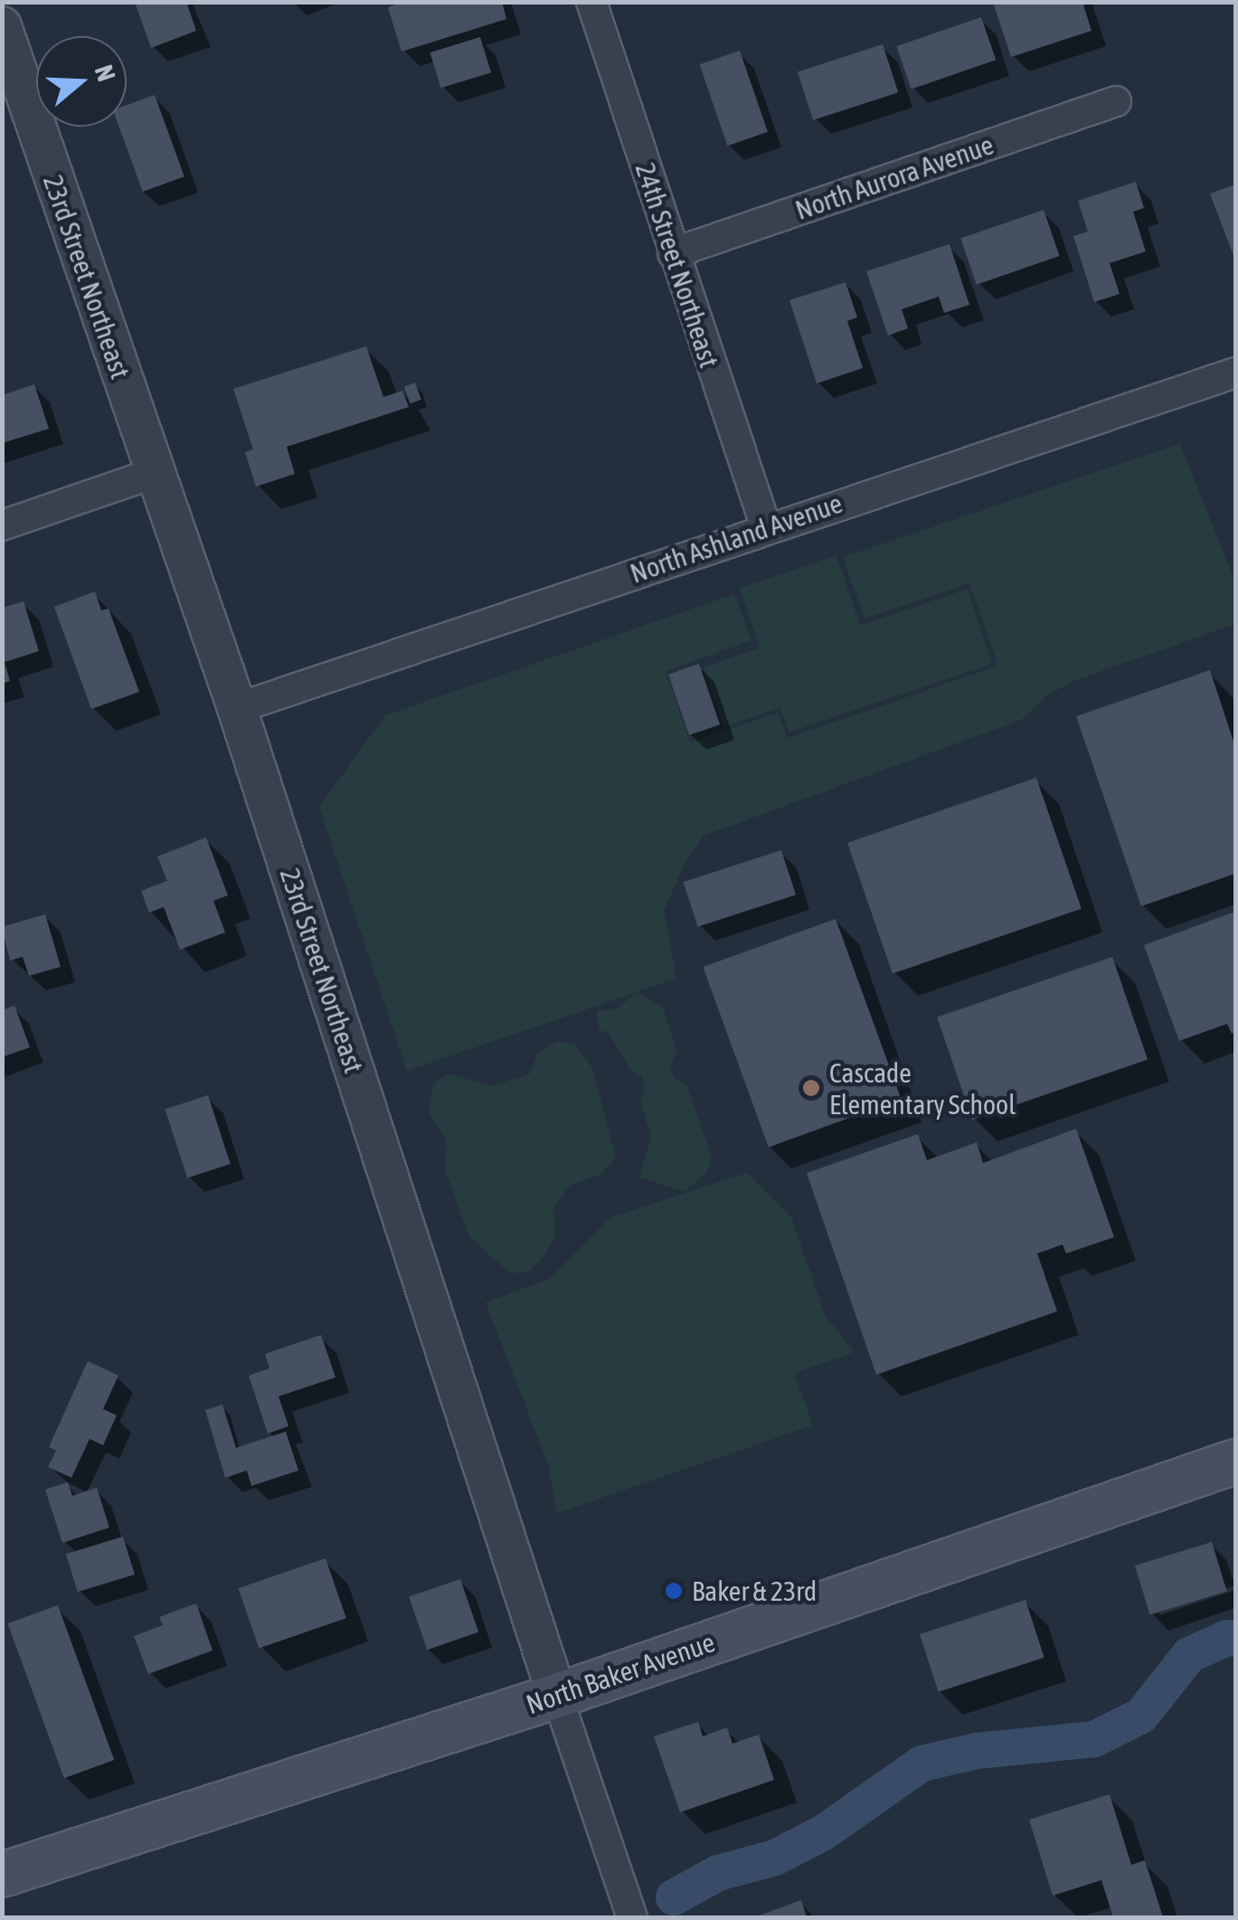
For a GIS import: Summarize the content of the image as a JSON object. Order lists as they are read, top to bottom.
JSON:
{
  "streets": {
    "main road": ["North Baker Avenue"],
    "street": [
      "North Aurora Avenue",
      "24th Street Northeast",
      "23rd Street Northeast",
      "North Ashland Avenue"
    ]
  },
  "crossings": [
    ["North Aurora Avenue", "24th Street Northeast"],
    ["24th Street Northeast", "North Ashland Avenue"],
    ["23rd Street Northeast", "North Ashland Avenue"],
    ["23rd Street Northeast", "North Baker Avenue"]
  ],
  "places": ["Cascade Elementary School", "Baker & 23rd"],
  "north": "right"
}
